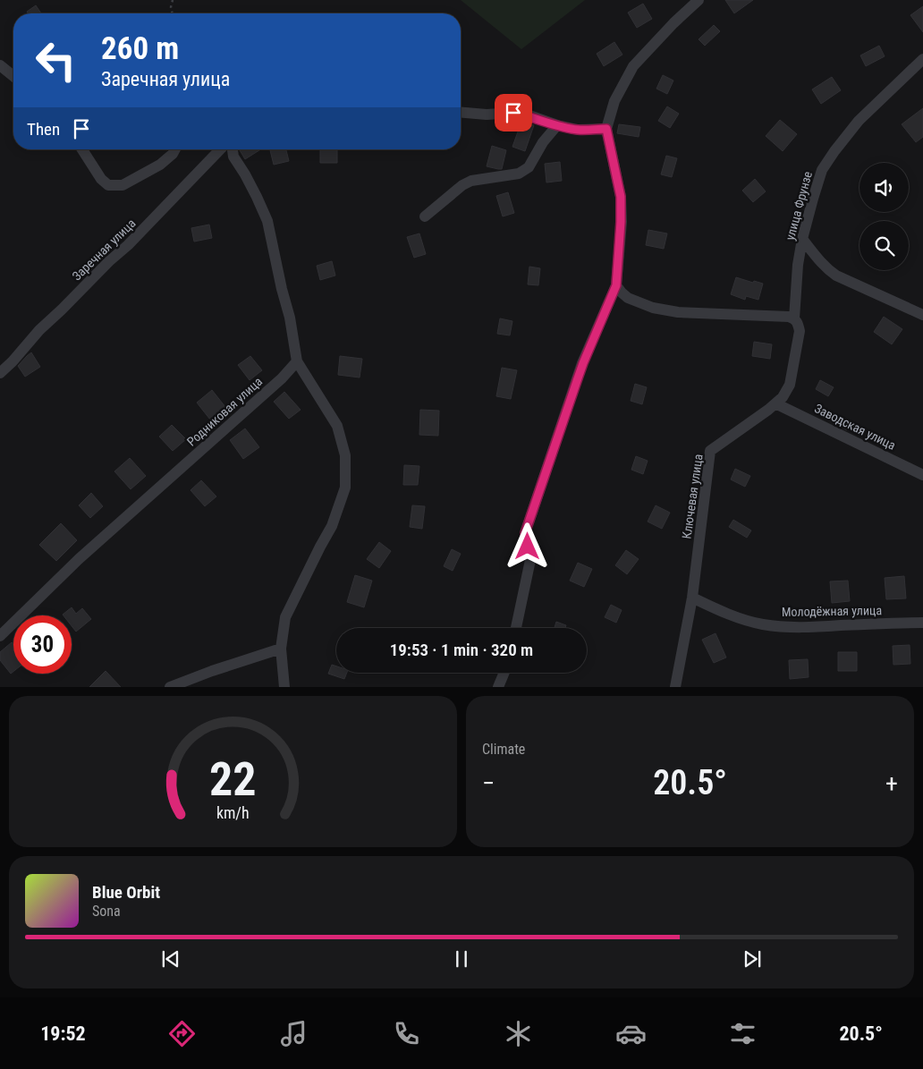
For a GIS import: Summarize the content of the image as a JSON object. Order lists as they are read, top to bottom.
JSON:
{
  "streets": {
    "street": [
      "улица Фрунзе",
      "Заречная улица",
      "Родниковая улица",
      "Заводская улица",
      "Ключевая улица",
      "Молодёжная улица"
    ]
  },
  "crossings": [
    ["улица Фрунзе", "Ключевая улица"],
    ["Заводская улица", "Ключевая улица"],
    ["Ключевая улица", "Молодёжная улица"]
  ],
  "page": {
    "turn": ["260 m", "Заречная улица"],
    "then": "Then",
    "limit": "30",
    "trip": "19:53 · 1 min · 320 m",
    "tile": "Climate",
    "heat": ["−", "20.5°", "+"],
    "song": ["Blue Orbit", "Sona"],
    "tabs": ["19:52", "20.5°"],
    "gauge": ["22", "km/h"]
  }
}
